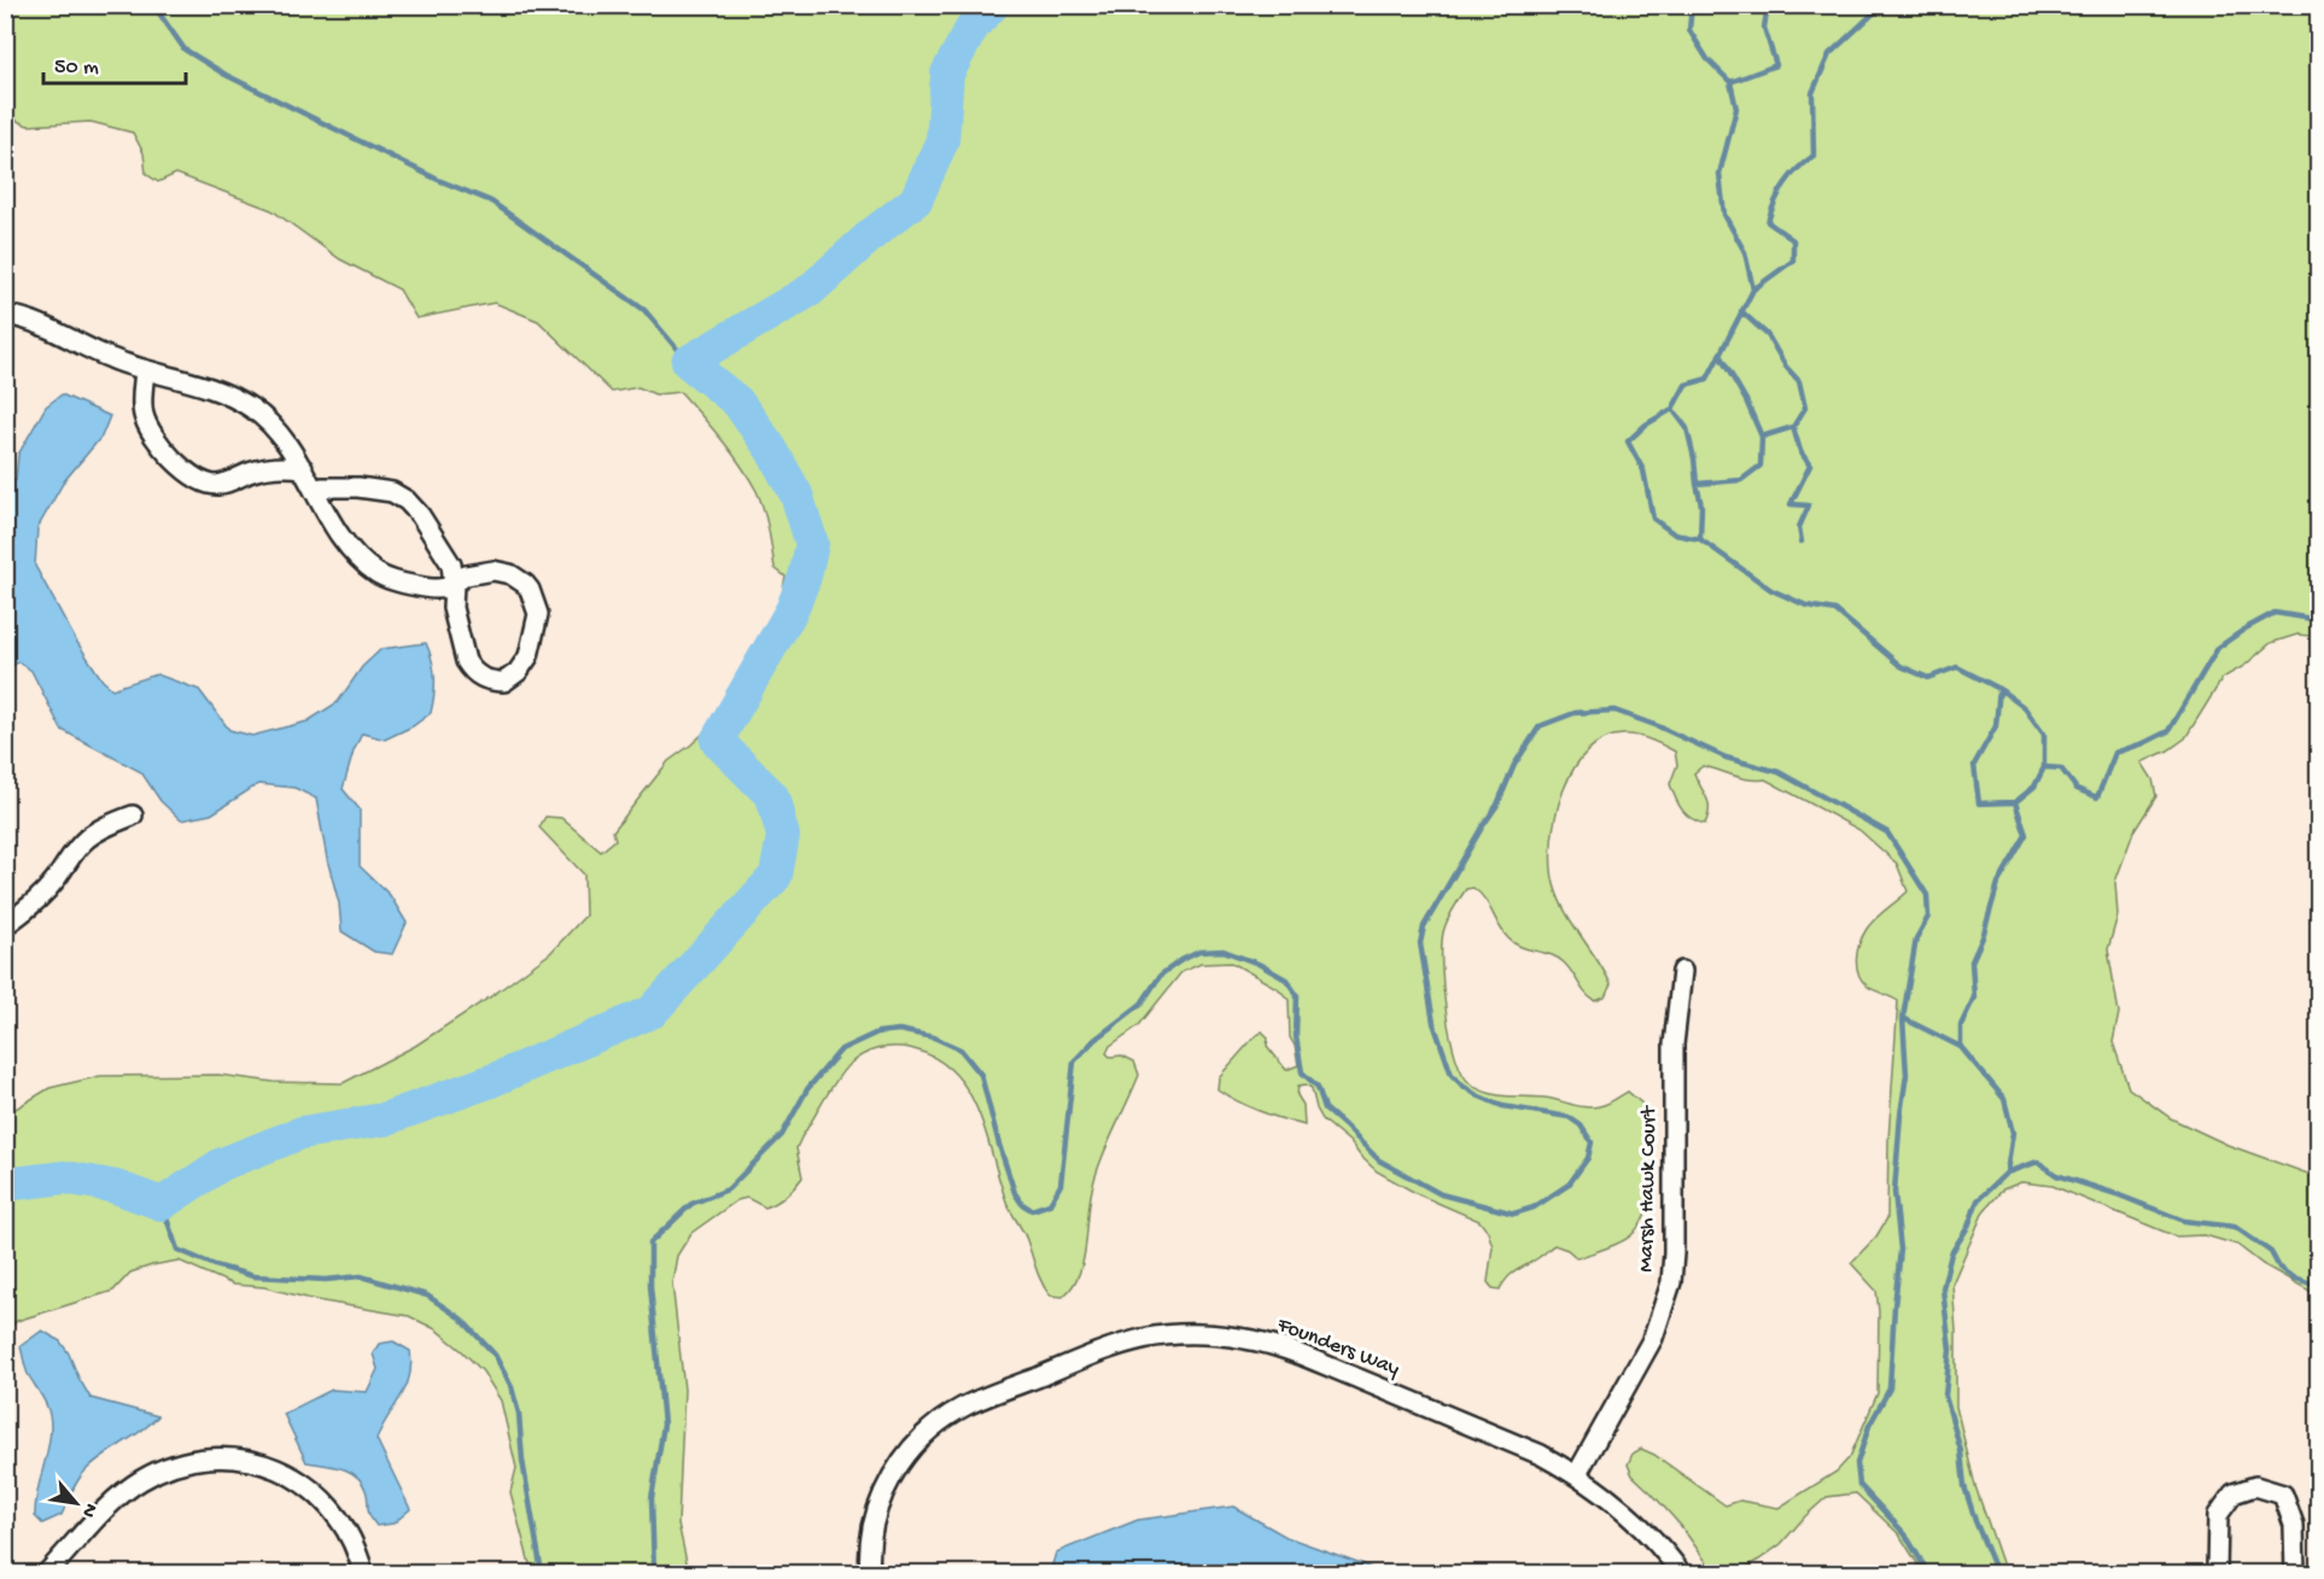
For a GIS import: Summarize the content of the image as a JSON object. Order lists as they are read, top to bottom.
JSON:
{
  "streets": {
    "street": ["Marsh Hawk Court", "Founders Way"]
  },
  "crossings": [
    ["Marsh Hawk Court", "Founders Way"]
  ],
  "scale_bar": "50 m",
  "north": "bottom right"
}
